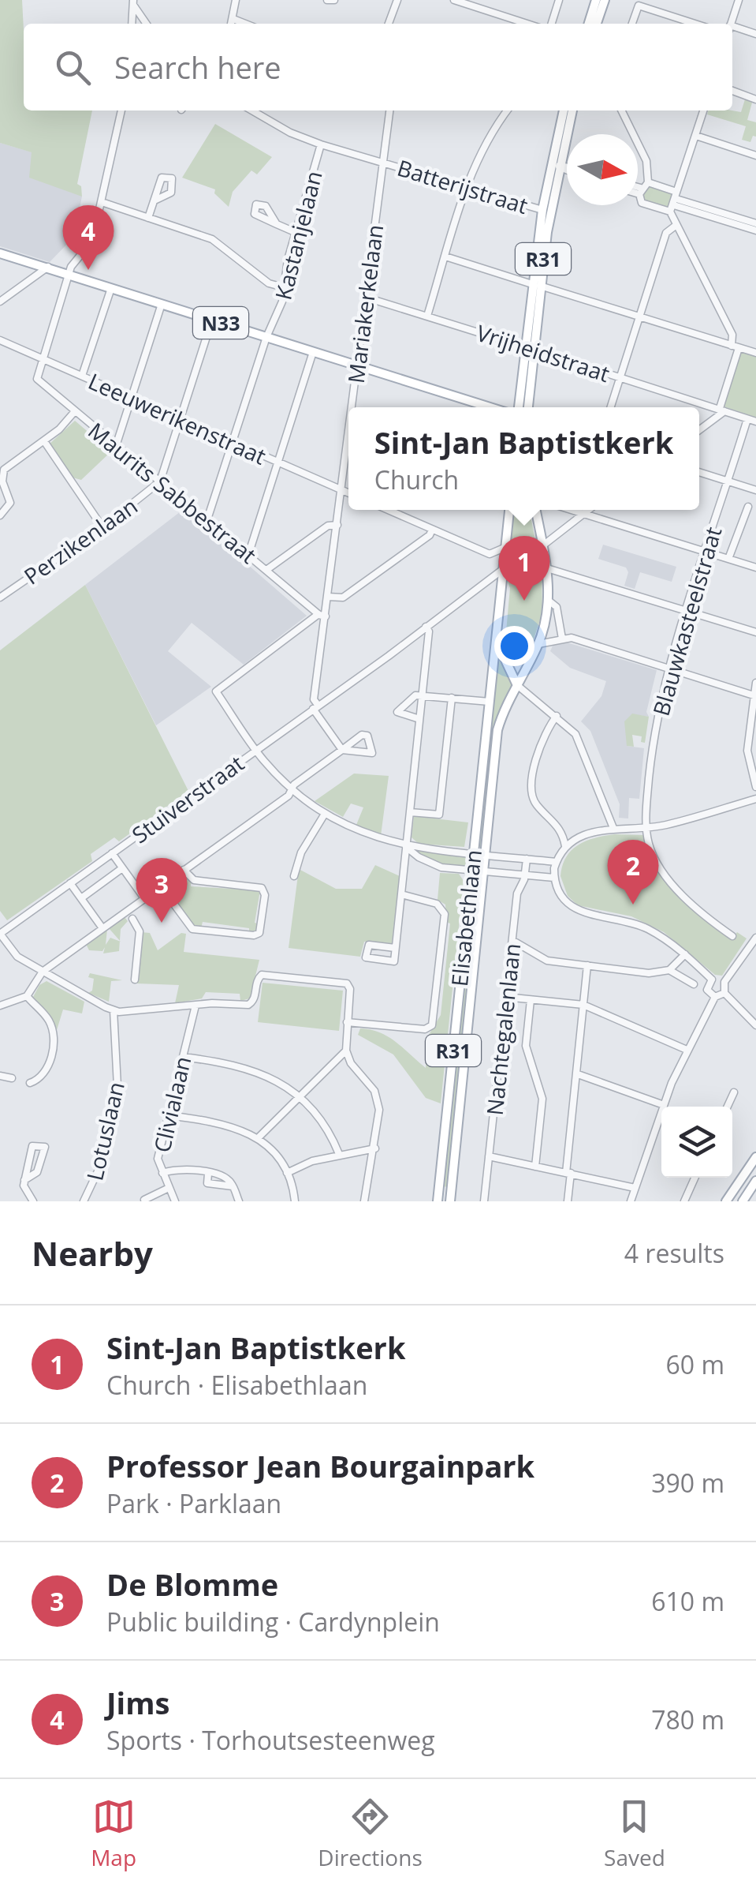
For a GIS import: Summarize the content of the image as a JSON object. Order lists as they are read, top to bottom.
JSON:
{
  "streets": {
    "main road": ["R31", "N33", "Elisabethlaan"],
    "street": [
      "Batterijstraat",
      "Kastanjelaan",
      "Mariakerkelaan",
      "Vrijheidstraat",
      "Leeuwerikenstraat",
      "Maurits Sabbestraat",
      "Perzikenlaan",
      "Blauwkasteelstraat",
      "Stuiverstraat",
      "Nachtegalenlaan",
      "Clivialaan",
      "Lotuslaan"
    ]
  },
  "crossings": [
    ["Batterijstraat", "Kastanjelaan"],
    ["Batterijstraat", "R31"],
    ["Batterijstraat", "Mariakerkelaan"],
    ["Kastanjelaan", "N33"],
    ["Kastanjelaan", "Leeuwerikenstraat"],
    ["Kastanjelaan", "Maurits Sabbestraat"],
    ["R31", "Vrijheidstraat"],
    ["Mariakerkelaan", "N33"],
    ["Mariakerkelaan", "Vrijheidstraat"],
    ["Mariakerkelaan", "Leeuwerikenstraat"],
    ["Mariakerkelaan", "Maurits Sabbestraat"],
    ["Mariakerkelaan", "Stuiverstraat"],
    ["Vrijheidstraat", "Blauwkasteelstraat"],
    ["Leeuwerikenstraat", "Maurits Sabbestraat"],
    ["Maurits Sabbestraat", "Perzikenlaan"],
    ["Stuiverstraat", "Elisabethlaan"]
  ],
  "north": "right",
  "page": {
    "search": "Search here",
    "pins": [
      "4",
      "1",
      "2",
      "3"
    ],
    "popup": ["Sint-Jan Baptistkerk", "Church"],
    "heading": ["Nearby", "4 results"],
    "list": [
      {
        "mark": "1",
        "name": "Sint-Jan Baptistkerk",
        "note": "Church · Elisabethlaan",
        "value": "60 m"
      },
      {
        "mark": "2",
        "name": "Professor Jean Bourgainpark",
        "note": "Park · Parklaan",
        "value": "390 m"
      },
      {
        "mark": "3",
        "name": "De Blomme",
        "note": "Public building · Cardynplein",
        "value": "610 m"
      },
      {
        "mark": "4",
        "name": "Jims",
        "note": "Sports · Torhoutsesteenweg",
        "value": "780 m"
      }
    ],
    "nav": ["Map", "Directions", "Saved"]
  }
}
